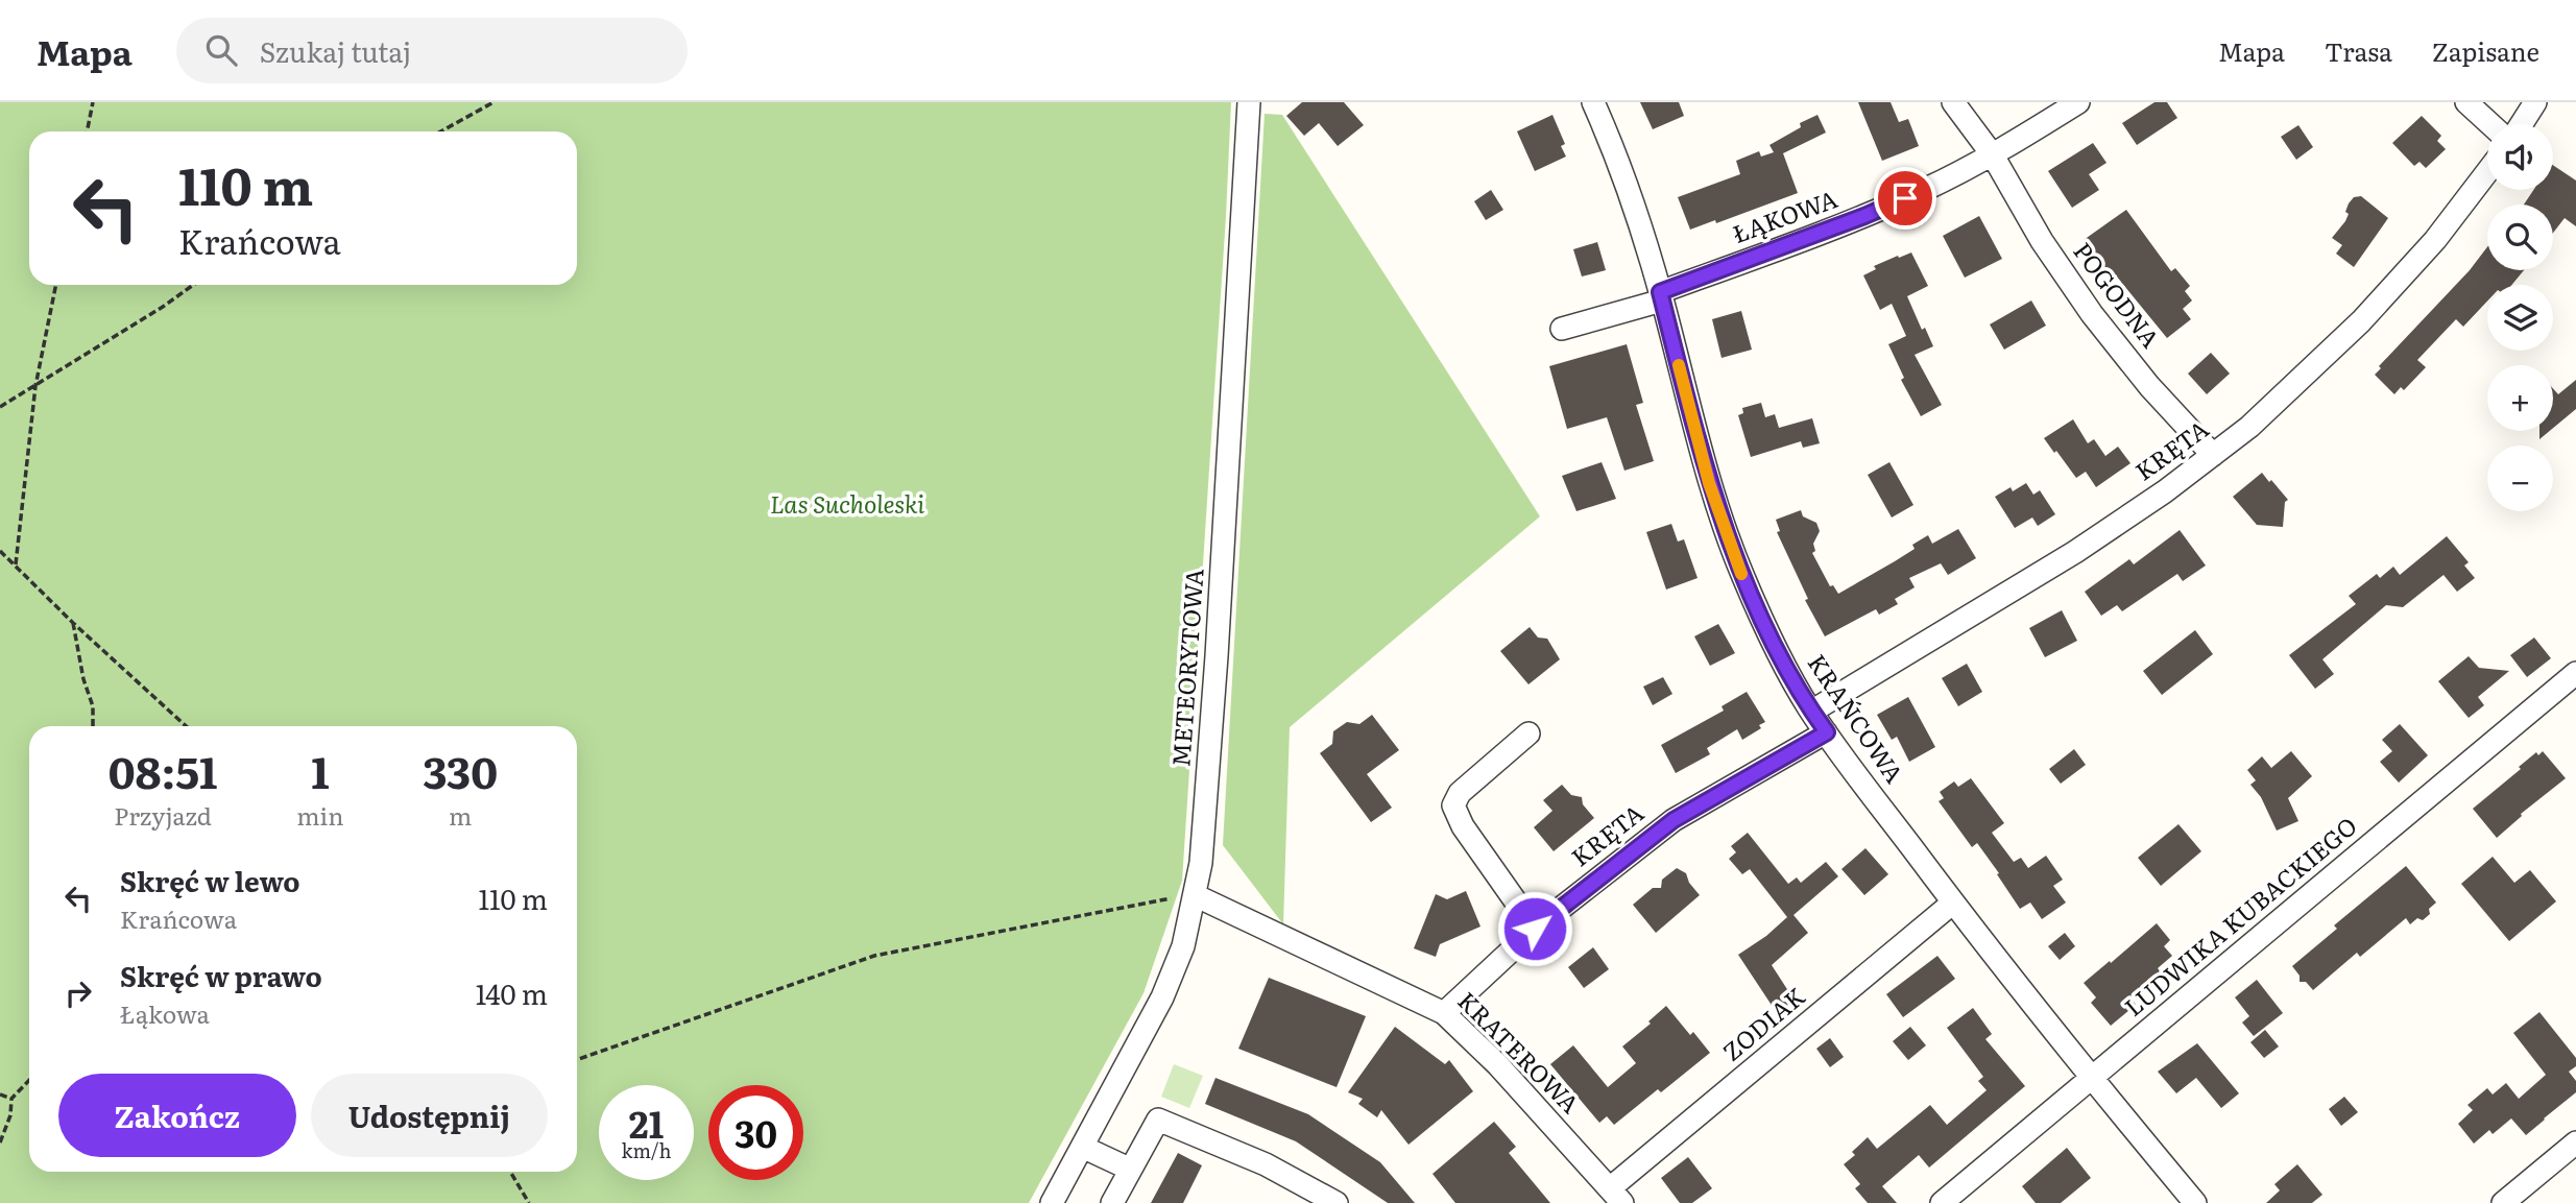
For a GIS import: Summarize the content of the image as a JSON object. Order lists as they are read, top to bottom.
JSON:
{
  "streets": {
    "street": [
      "ŁĄKOWA",
      "POGODNA",
      "KRĘTA",
      "METEORYTOWA",
      "KRAŃCOWA",
      "LUDWIKA KUBACKIEGO",
      "ZODIAK",
      "KRATEROWA"
    ]
  },
  "crossings": [
    ["ŁĄKOWA", "POGODNA"],
    ["ŁĄKOWA", "KRAŃCOWA"],
    ["POGODNA", "KRĘTA"],
    ["KRĘTA", "KRAŃCOWA"],
    ["KRĘTA", "KRATEROWA"],
    ["METEORYTOWA", "KRATEROWA"],
    ["KRAŃCOWA", "LUDWIKA KUBACKIEGO"],
    ["KRAŃCOWA", "ZODIAK"],
    ["ZODIAK", "KRATEROWA"]
  ],
  "parks": ["Las Sucholeski"],
  "page": {
    "header": "Mapa",
    "search": "Szukaj tutaj",
    "nav": ["Mapa", "Trasa", "Zapisane"],
    "map_buttons": ["+", "−"],
    "turn": ["110 m", "Krańcowa"],
    "eta": [
      "08:51",
      "Przyjazd",
      "1",
      "min",
      "330",
      "m"
    ],
    "list": [
      {
        "name": "Skręć w lewo",
        "note": "Krańcowa",
        "value": "110 m"
      },
      {
        "name": "Skręć w prawo",
        "note": "Łąkowa",
        "value": "140 m"
      }
    ],
    "buttons": ["Zakończ", "Udostępnij"],
    "speed": "21 km/h",
    "limit": "30"
  }
}
